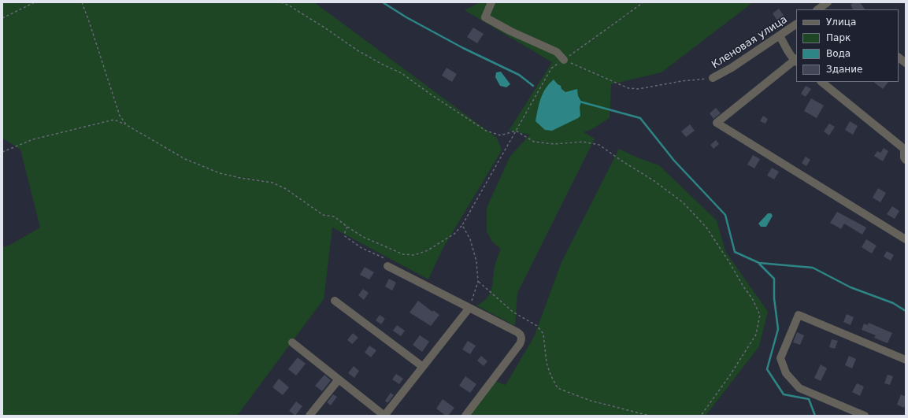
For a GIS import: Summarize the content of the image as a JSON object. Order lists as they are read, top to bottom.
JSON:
{
  "streets": {
    "street": ["Кленовая улица"]
  },
  "legend": [
    "Улица",
    "Парк",
    "Вода",
    "Здание"
  ]
}
